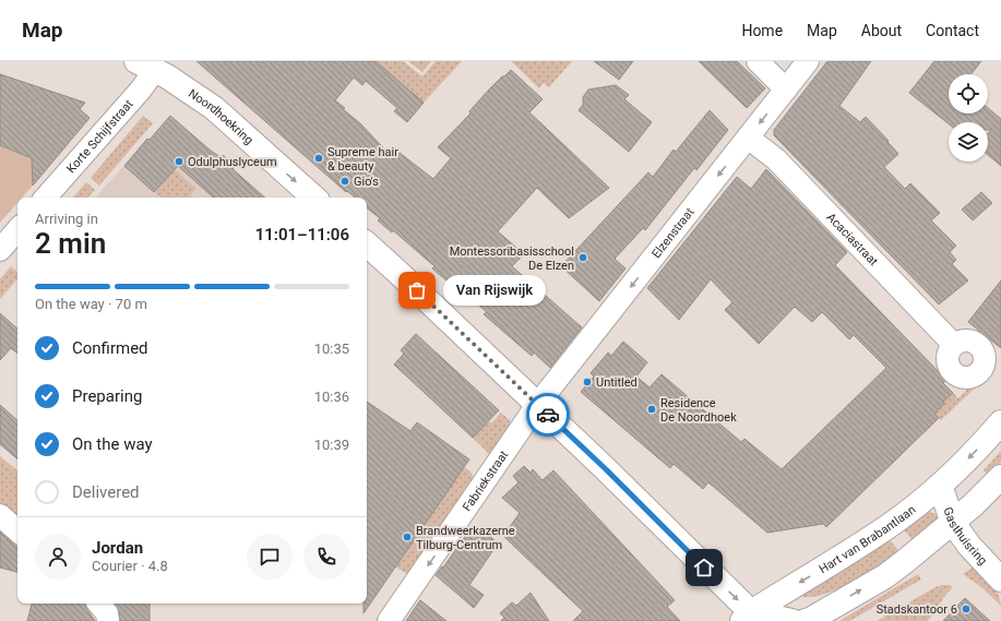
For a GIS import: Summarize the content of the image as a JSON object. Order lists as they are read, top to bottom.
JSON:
{
  "streets": {
    "street": [
      "Noordhoekring",
      "Korte Schijfstraat",
      "Elzenstraat",
      "Acaciastraat",
      "Fabriekstraat",
      "Gasthuisring",
      "Hart van Brabantlaan"
    ]
  },
  "crossings": [
    ["Noordhoekring", "Korte Schijfstraat"],
    ["Elzenstraat", "Acaciastraat"],
    ["Elzenstraat", "Fabriekstraat"],
    ["Gasthuisring", "Hart van Brabantlaan"]
  ],
  "one_way": ["Noordhoekring", "Elzenstraat", "Fabriekstraat"],
  "places": [
    "Supreme hair & beauty",
    "Odulphuslyceum",
    "Gio's",
    "Montessoribasisschool De Elzen",
    "Van Rijswijk",
    "Untitled",
    "Residence De Noordhoek",
    "Brandweerkazerne Tilburg-Centrum",
    "Stadskantoor 6"
  ],
  "page": {
    "header": "Map",
    "nav": [
      "Home",
      "Map",
      "About",
      "Contact"
    ],
    "heading": ["2 min", "Arriving in", "11:01–11:06"],
    "panel": ["Jordan", "Courier · 4.8"],
    "bar": "On the way · 70 m",
    "bubble": "Van Rijswijk",
    "list": [
      ["Confirmed", "10:35"],
      ["Preparing", "10:36"],
      ["On the way", "10:39"],
      "Delivered"
    ]
  }
}
